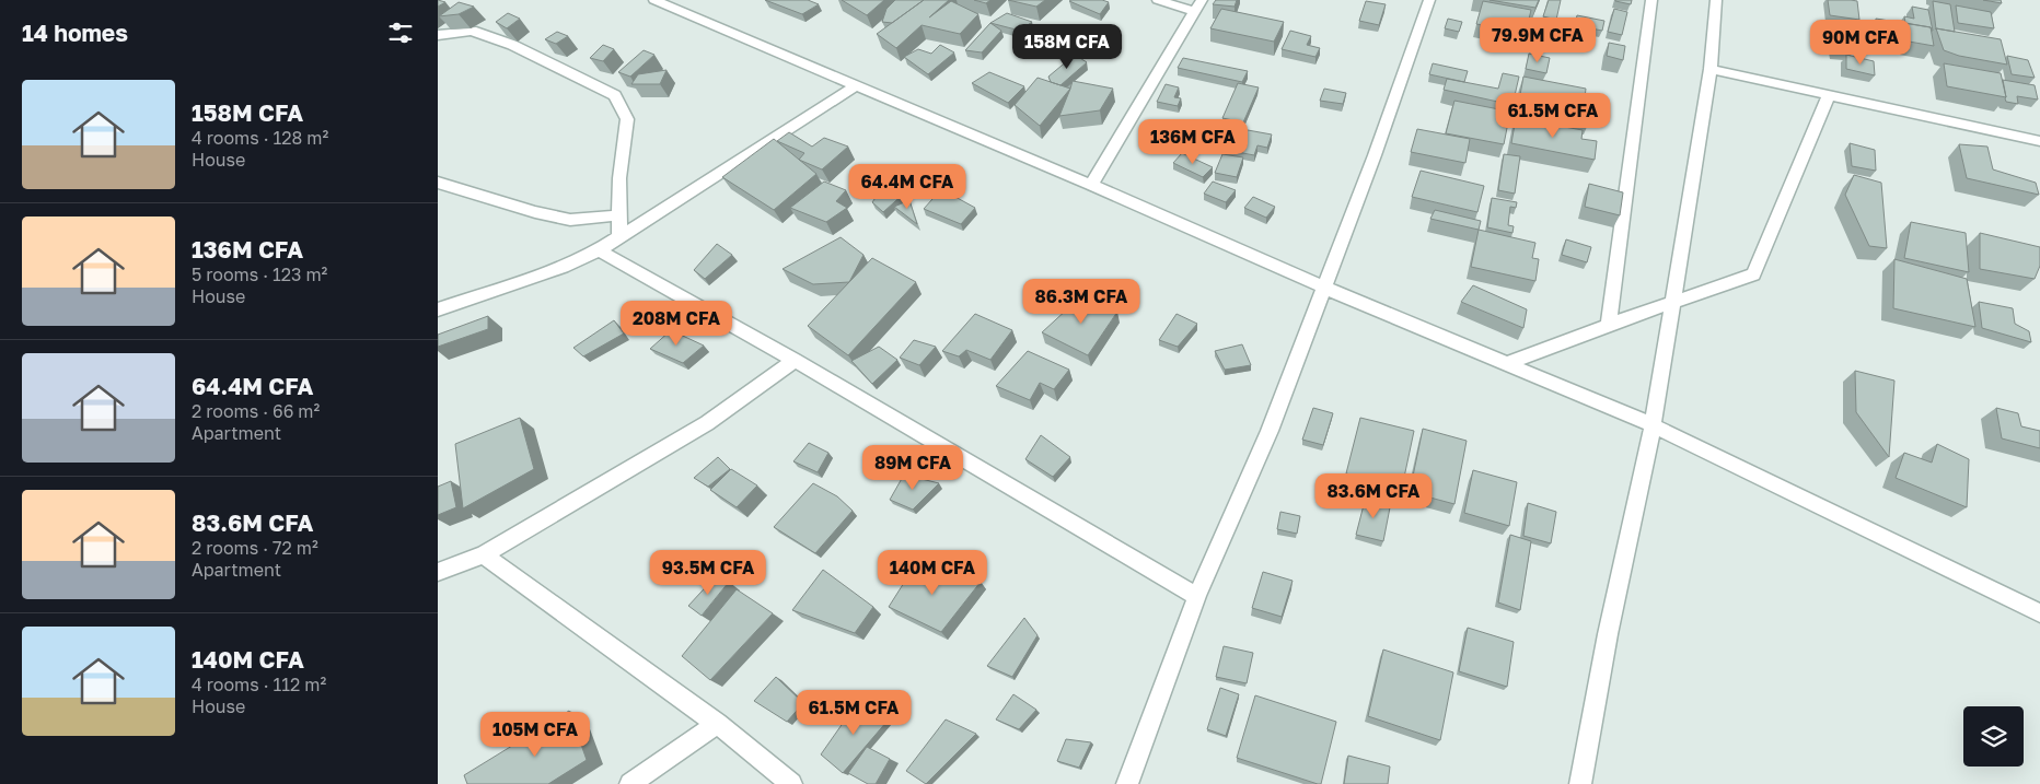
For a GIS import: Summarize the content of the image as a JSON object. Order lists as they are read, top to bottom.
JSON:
{
  "page": {
    "heading": "14 homes",
    "price": [
      "79.9M CFA",
      "90M CFA",
      "158M CFA",
      "61.5M CFA",
      "136M CFA",
      "64.4M CFA",
      "86.3M CFA",
      "208M CFA",
      "89M CFA",
      "83.6M CFA",
      "93.5M CFA",
      "140M CFA",
      "61.5M CFA",
      "105M CFA"
    ],
    "list": [
      {
        "name": "158M CFA",
        "note": "4 rooms · 128 m² · House"
      },
      {
        "name": "136M CFA",
        "note": "5 rooms · 123 m² · House"
      },
      {
        "name": "64.4M CFA",
        "note": "2 rooms · 66 m² · Apartment"
      },
      {
        "name": "83.6M CFA",
        "note": "2 rooms · 72 m² · Apartment"
      },
      {
        "name": "140M CFA",
        "note": "4 rooms · 112 m² · House"
      }
    ]
  }
}
